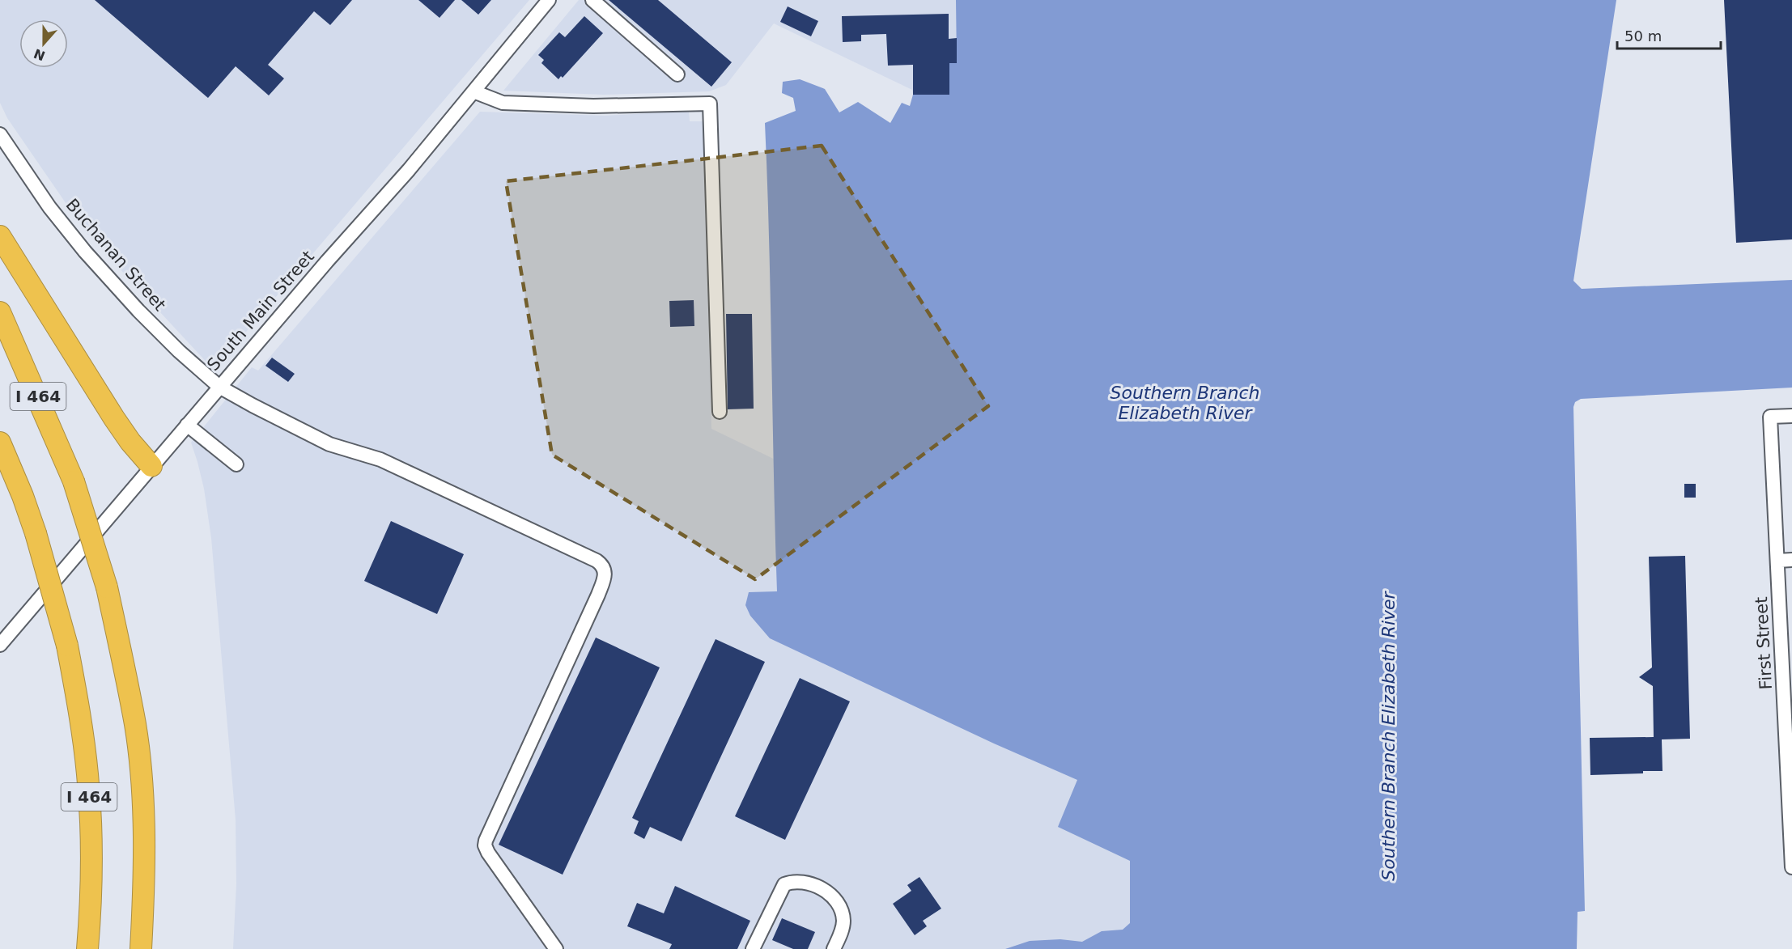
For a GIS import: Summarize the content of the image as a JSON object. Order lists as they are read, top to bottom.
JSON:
{
  "streets": {
    "highway": ["I 464"],
    "street": ["Buchanan Street", "South Main Street", "First Street"]
  },
  "crossings": [
    ["Buchanan Street", "South Main Street"]
  ],
  "water": ["Southern Branch Elizabeth River"],
  "scale_bar": "50 m",
  "north": "bottom"
}
